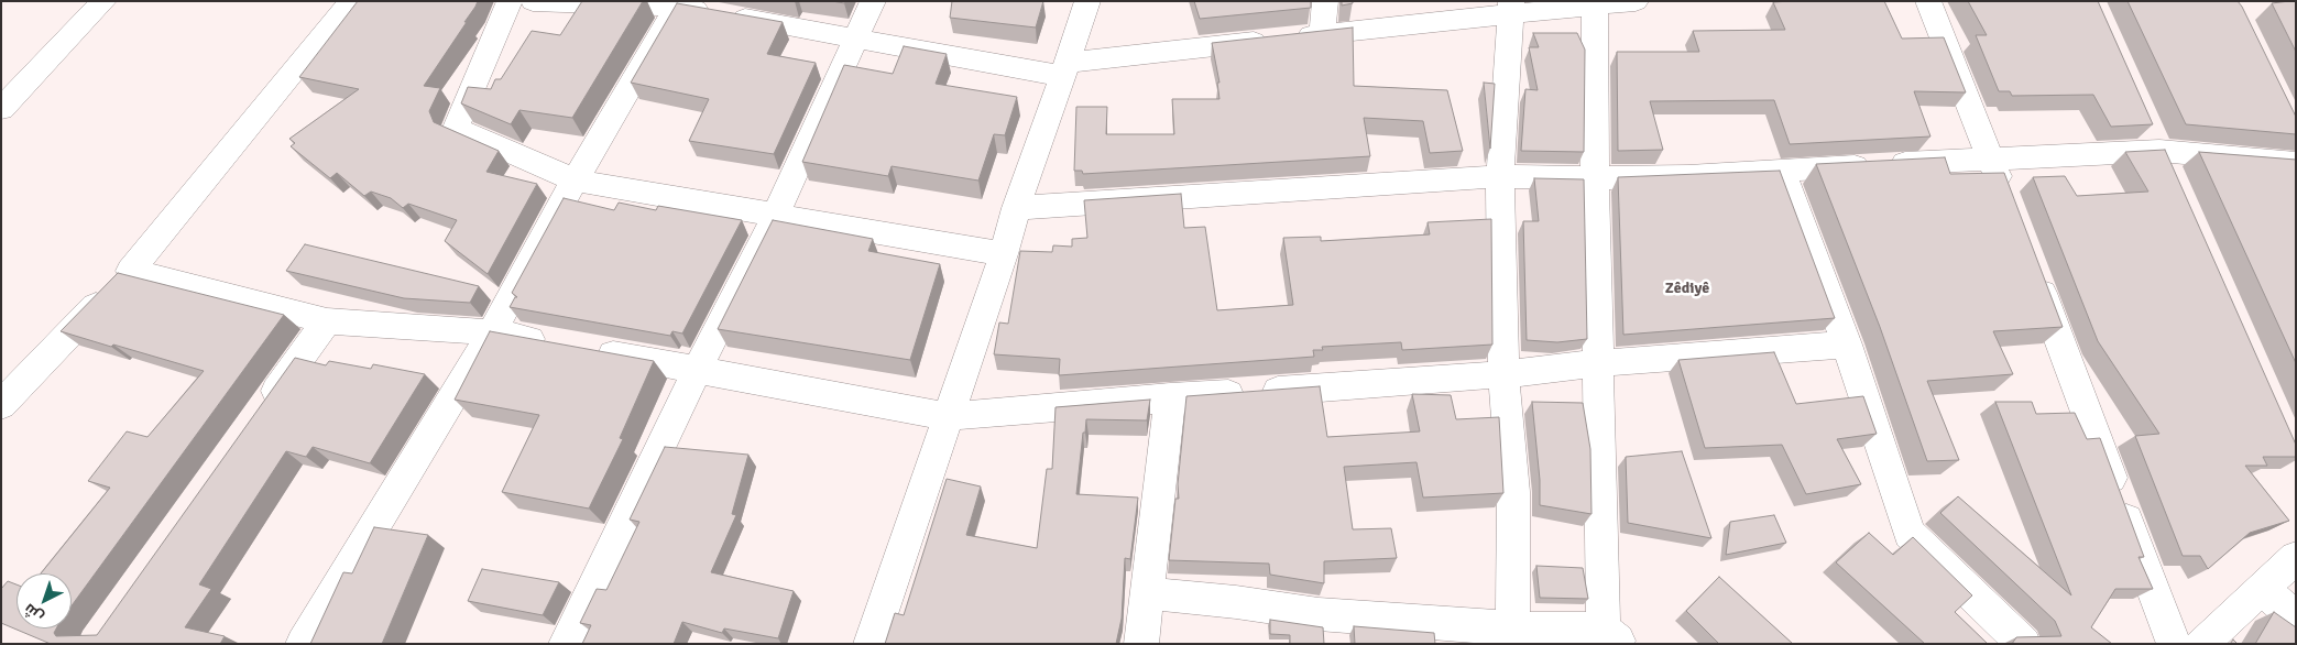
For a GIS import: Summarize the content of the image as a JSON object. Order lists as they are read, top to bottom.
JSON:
{
  "districts": ["Zêdiyê"],
  "north": "bottom left"
}
